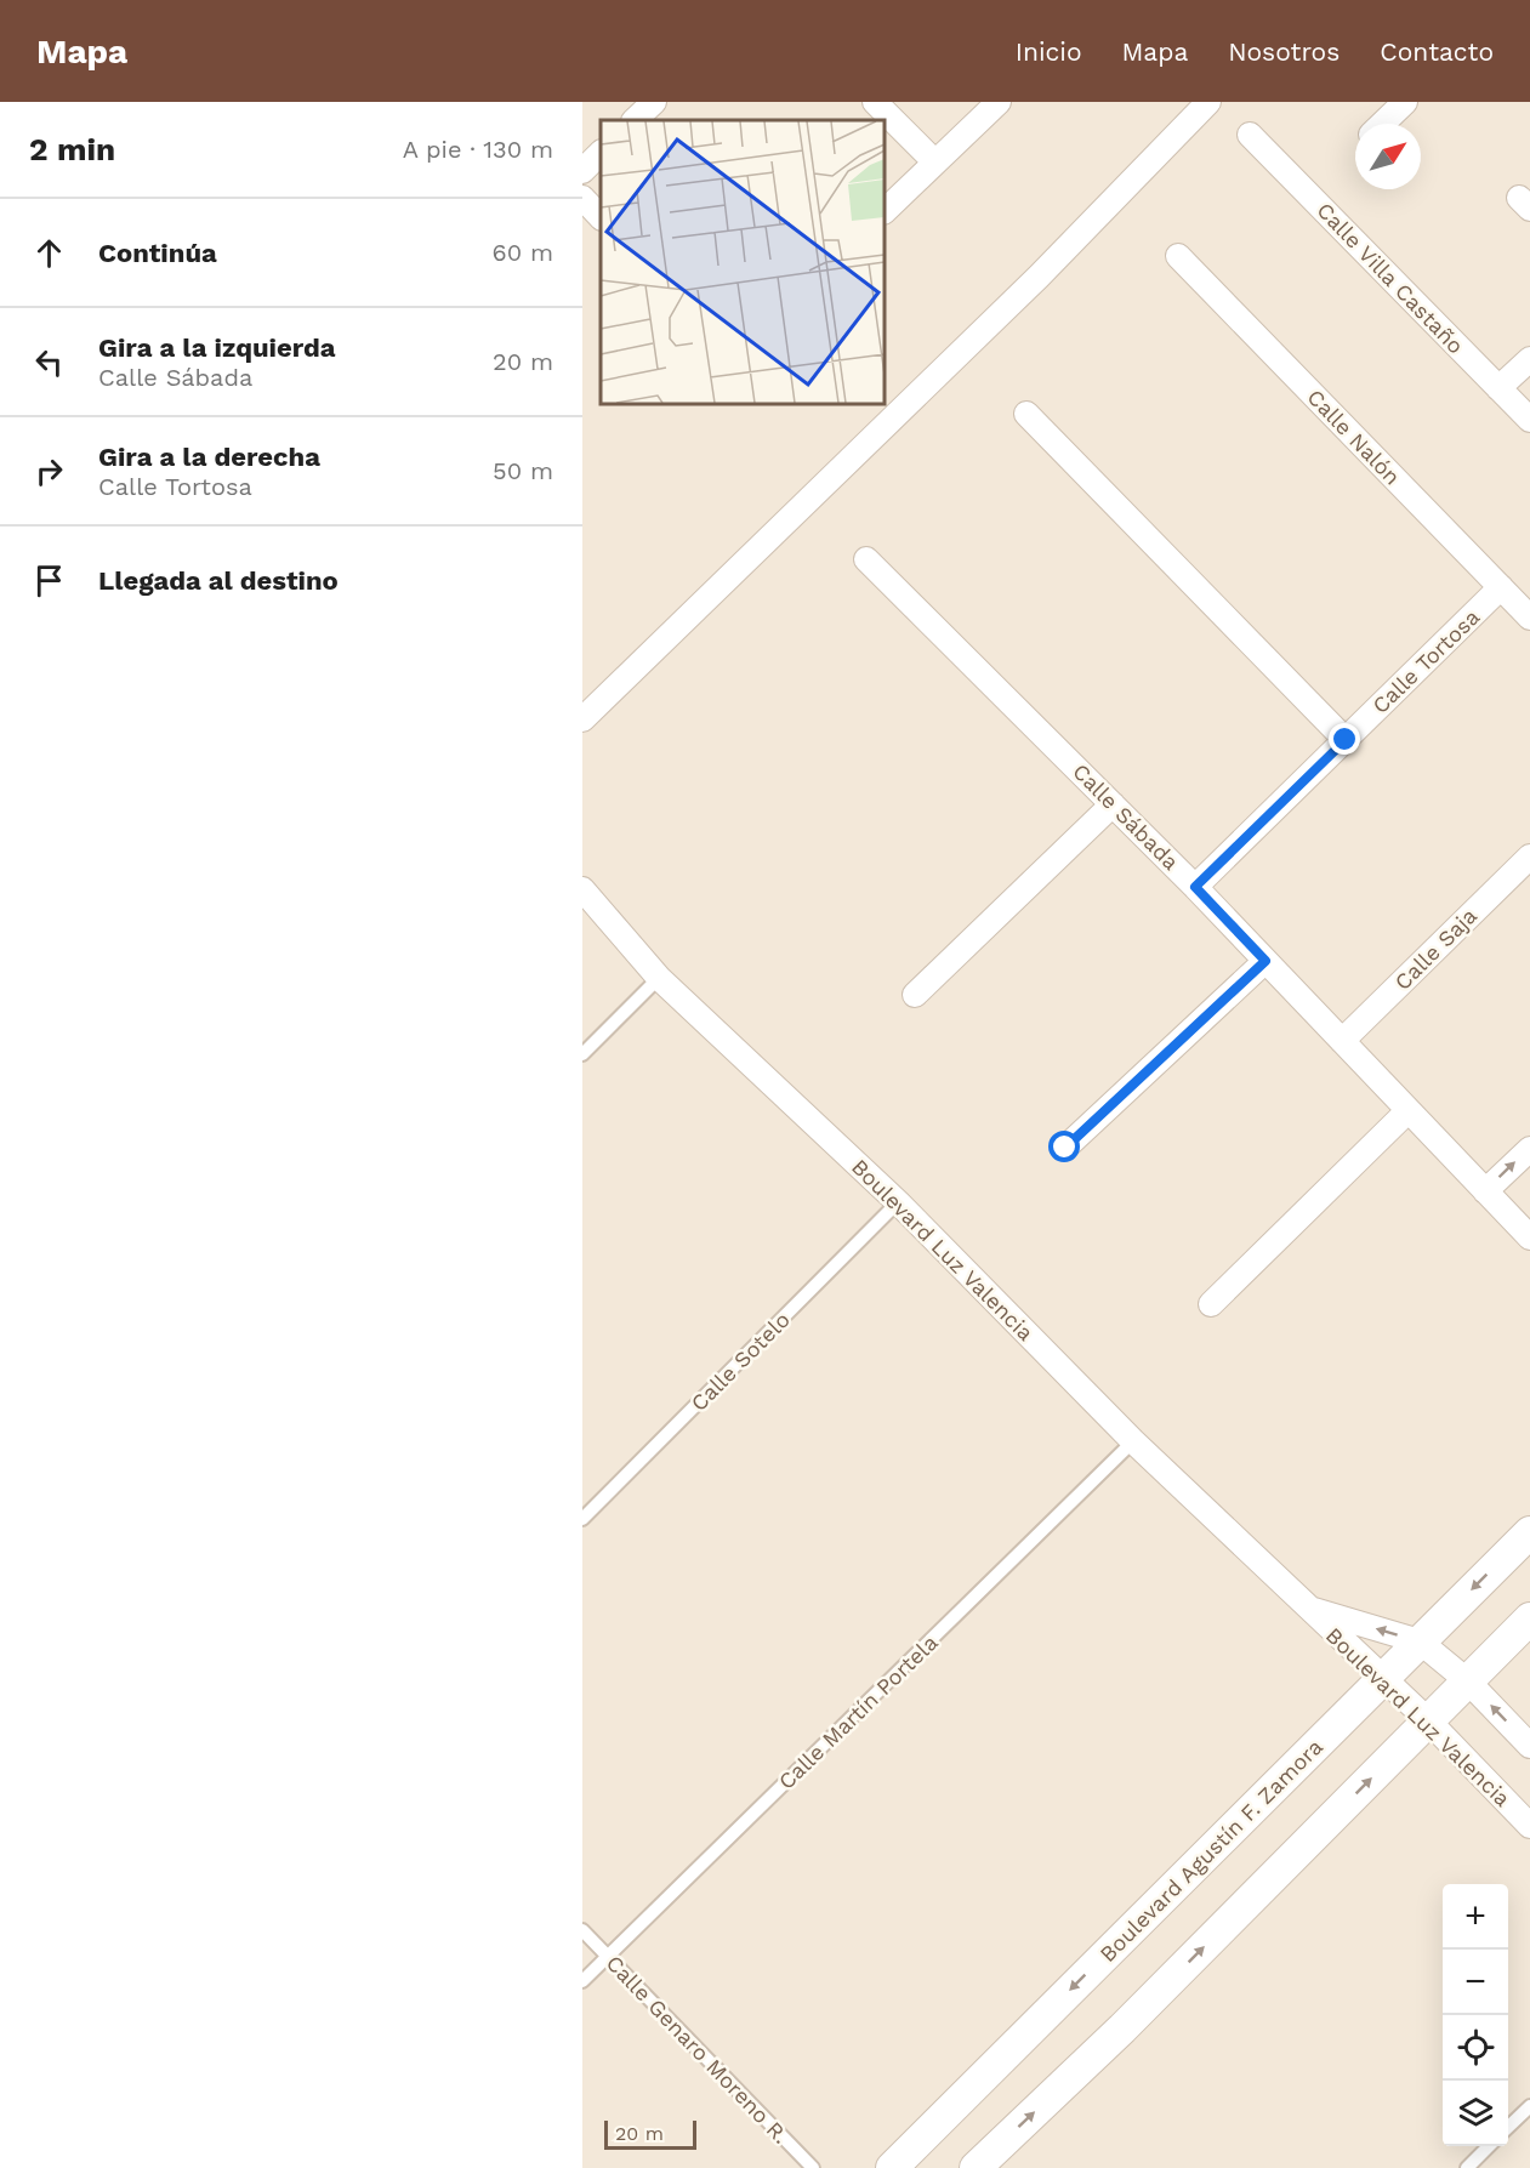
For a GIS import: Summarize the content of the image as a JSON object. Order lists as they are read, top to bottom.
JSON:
{
  "streets": {
    "street": [
      "Calle Villa Castaño",
      "Calle Nalón",
      "Calle Tortosa",
      "Calle Sábada",
      "Calle Saja",
      "Boulevard Luz Valencia",
      "Boulevard Agustín F. Zamora"
    ],
    "lane": ["Calle Sotelo", "Calle Martín Portela", "Calle Genaro Moreno R."]
  },
  "crossings": [
    ["Calle Nalón", "Calle Tortosa"],
    ["Calle Tortosa", "Calle Sábada"],
    ["Calle Sábada", "Calle Saja"],
    ["Boulevard Luz Valencia", "Calle Sotelo"],
    ["Boulevard Luz Valencia", "Calle Martín Portela"],
    ["Boulevard Luz Valencia", "Boulevard Agustín F. Zamora"],
    ["Calle Martín Portela", "Calle Genaro Moreno R."]
  ],
  "scale_bar": "20 m",
  "north": "top right",
  "page": {
    "header": "Mapa",
    "nav": [
      "Inicio",
      "Mapa",
      "Nosotros",
      "Contacto"
    ],
    "heading": ["2 min", "A pie · 130 m"],
    "list": [
      ["Continúa", "60 m"],
      ["Gira a la izquierda", "Calle Sábada", "20 m"],
      ["Gira a la derecha", "Calle Tortosa", "50 m"],
      "Llegada al destino"
    ],
    "map_buttons": ["+", "−"],
    "scale": "20 m"
  }
}
